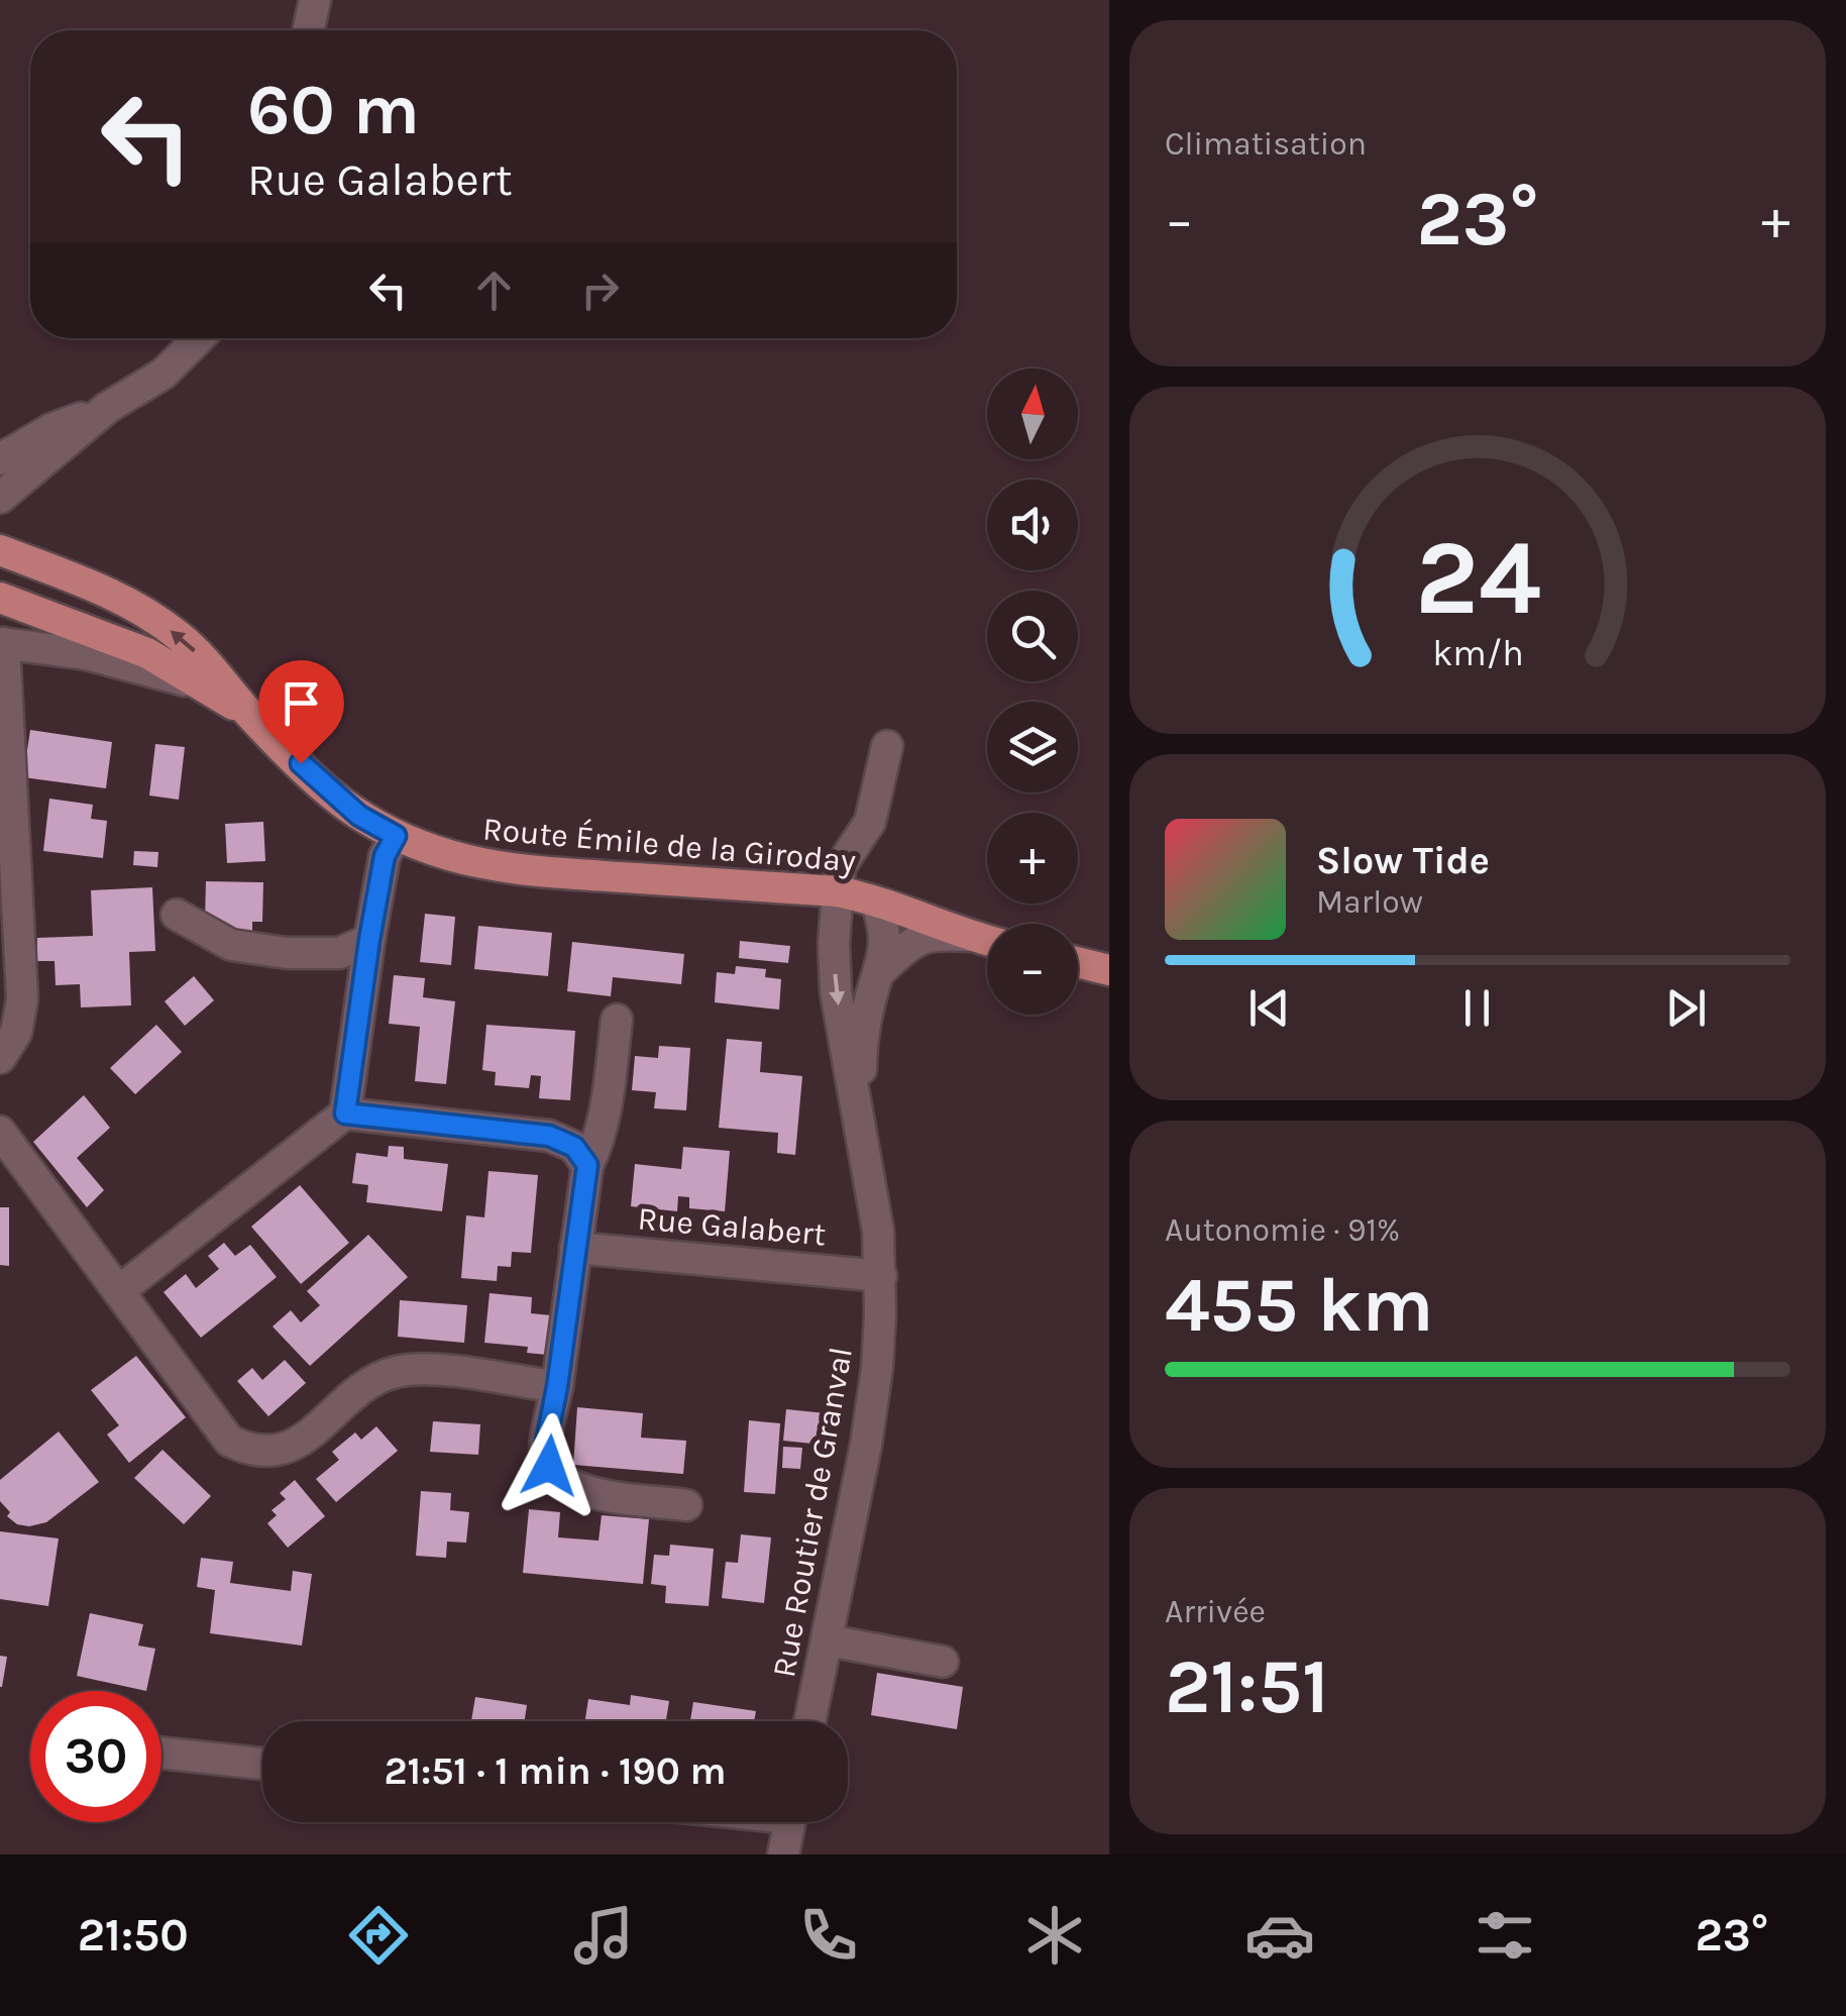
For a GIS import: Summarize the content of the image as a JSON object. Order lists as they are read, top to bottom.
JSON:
{
  "streets": {
    "main road": ["Route Émile de la Giroday"],
    "street": ["Rue Galabert", "Rue Routier de Granval"]
  },
  "crossings": [
    ["Route Émile de la Giroday", "Rue Routier de Granval"],
    ["Rue Galabert", "Rue Routier de Granval"]
  ],
  "north": "top",
  "page": {
    "tile": [
      "Climatisation",
      ["Autonomie · 91%", "455 km"],
      ["Arrivée", "21:51"]
    ],
    "turn": ["60 m", "Rue Galabert"],
    "heat": ["−", "23°", "+"],
    "map_buttons": ["+", "−"],
    "song": ["Slow Tide", "Marlow"],
    "limit": "30",
    "trip": "21:51 · 1 min · 190 m",
    "tabs": ["21:50", "23°"],
    "gauge": ["24", "km/h"]
  }
}
